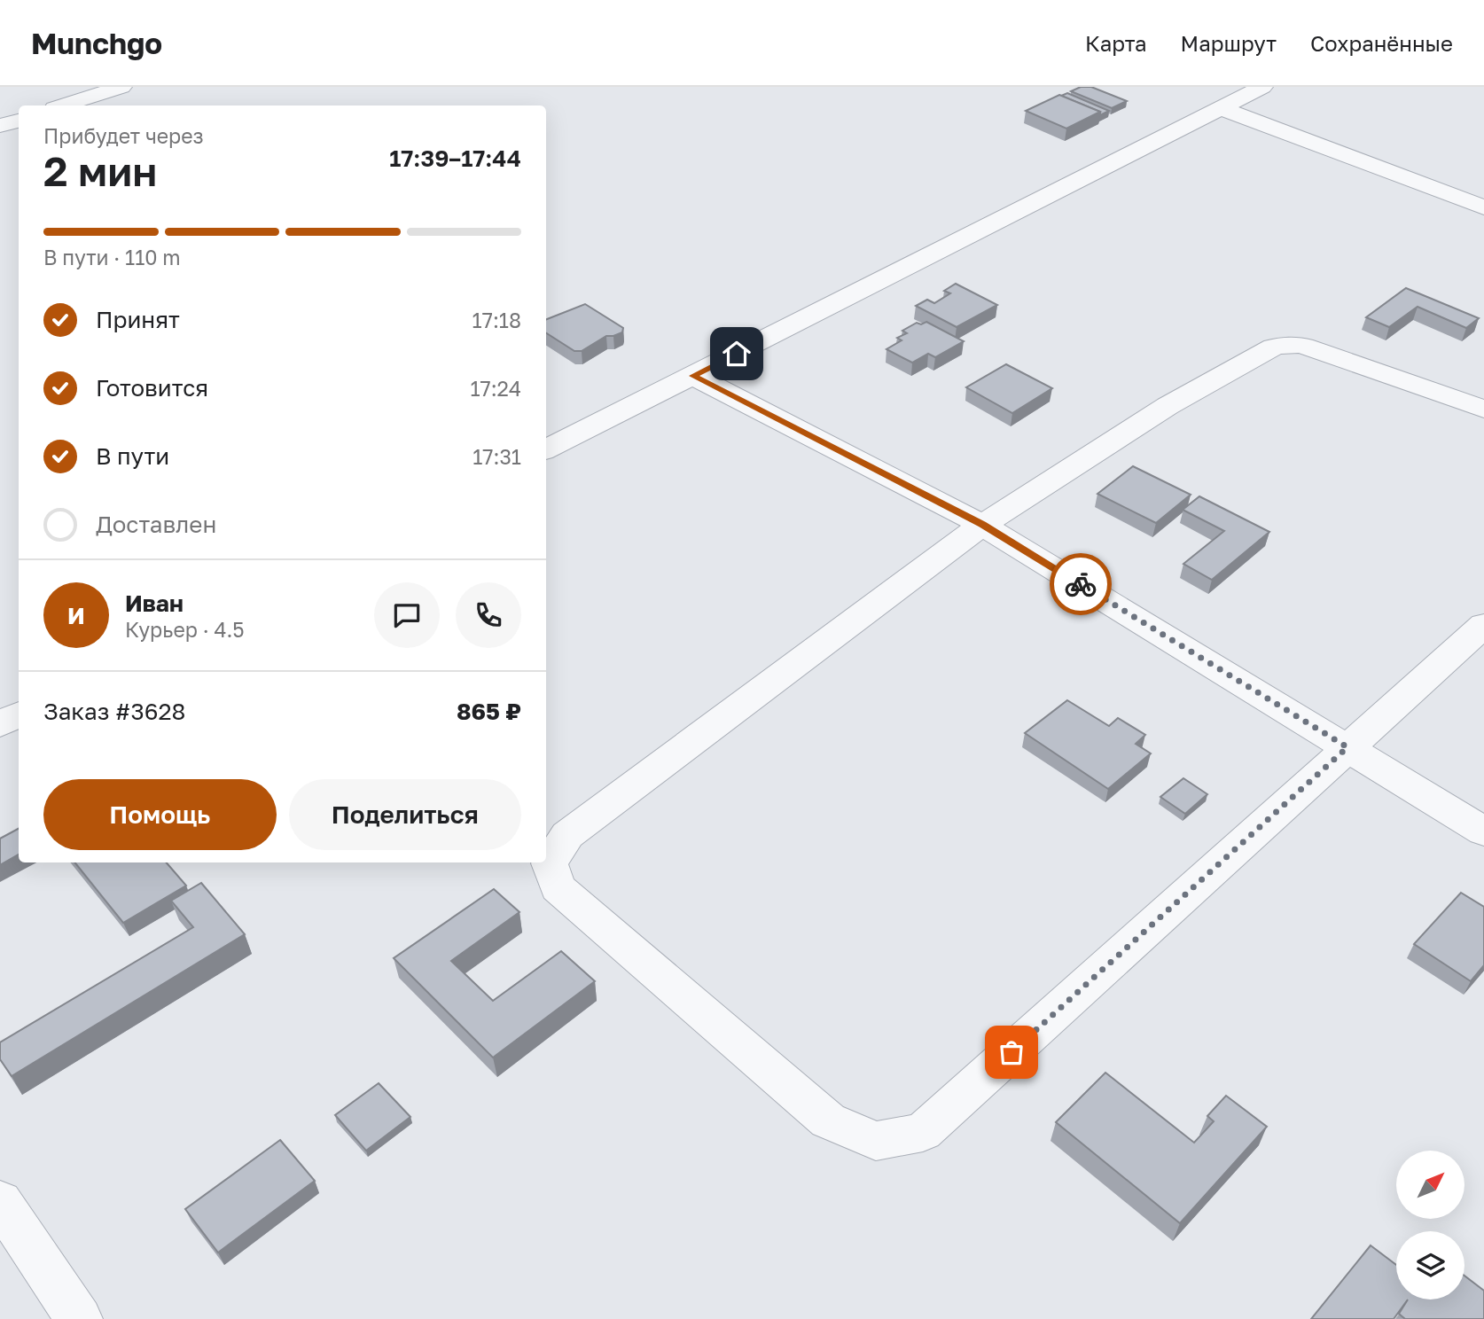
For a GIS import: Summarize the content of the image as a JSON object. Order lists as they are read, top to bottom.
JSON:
{
  "north": "top right",
  "page": {
    "header": "Munchgo",
    "nav": ["Карта", "Маршрут", "Сохранённые"],
    "heading": ["2 мин", "Прибудет через", "17:39–17:44"],
    "panel": [
      "Иван",
      "Курьер · 4.5",
      "Заказ #3628",
      "865 ₽"
    ],
    "bar": "В пути · 110 m",
    "list": [
      ["Принят", "17:18"],
      ["Готовится", "17:24"],
      ["В пути", "17:31"],
      "Доставлен"
    ],
    "round": "И",
    "buttons": ["Помощь", "Поделиться"]
  }
}
